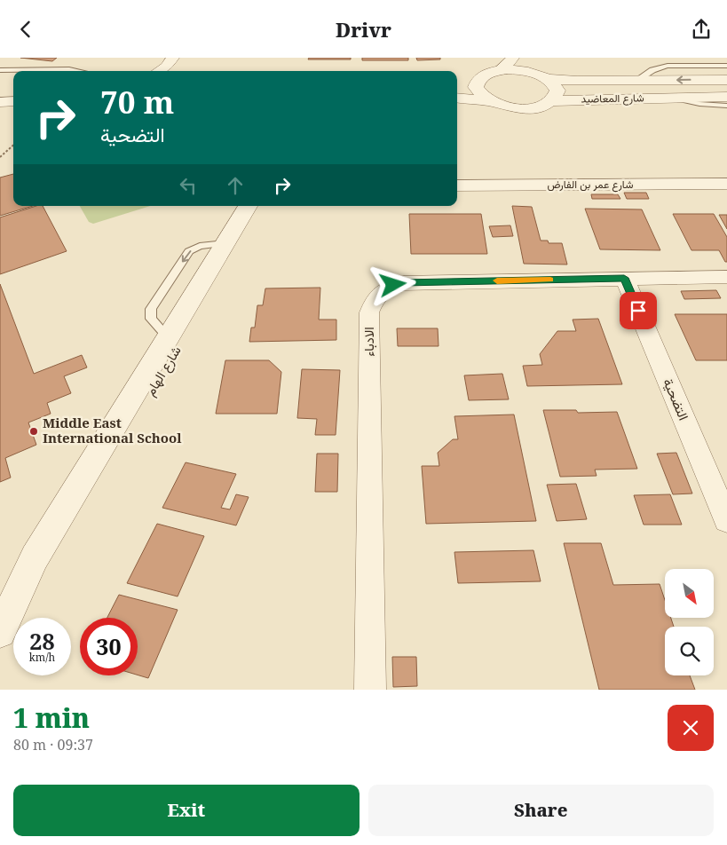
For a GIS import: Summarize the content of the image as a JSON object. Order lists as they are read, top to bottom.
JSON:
{
  "streets": {
    "street": [
      "شارع المعاضيد",
      "شارع عمر بن الفارض",
      "الادباء",
      "شارع الهام",
      "التضحية"
    ]
  },
  "crossings": [
    ["الادباء", "التضحية"]
  ],
  "places": ["Middle East International School"],
  "north": "bottom right",
  "page": {
    "header": "Drivr",
    "turn": ["70 m", "التضحية"],
    "speed": "28 km/h",
    "limit": "30",
    "heading": ["1 min", "80 m · 09:37"],
    "buttons": ["Exit", "Share"]
  }
}
